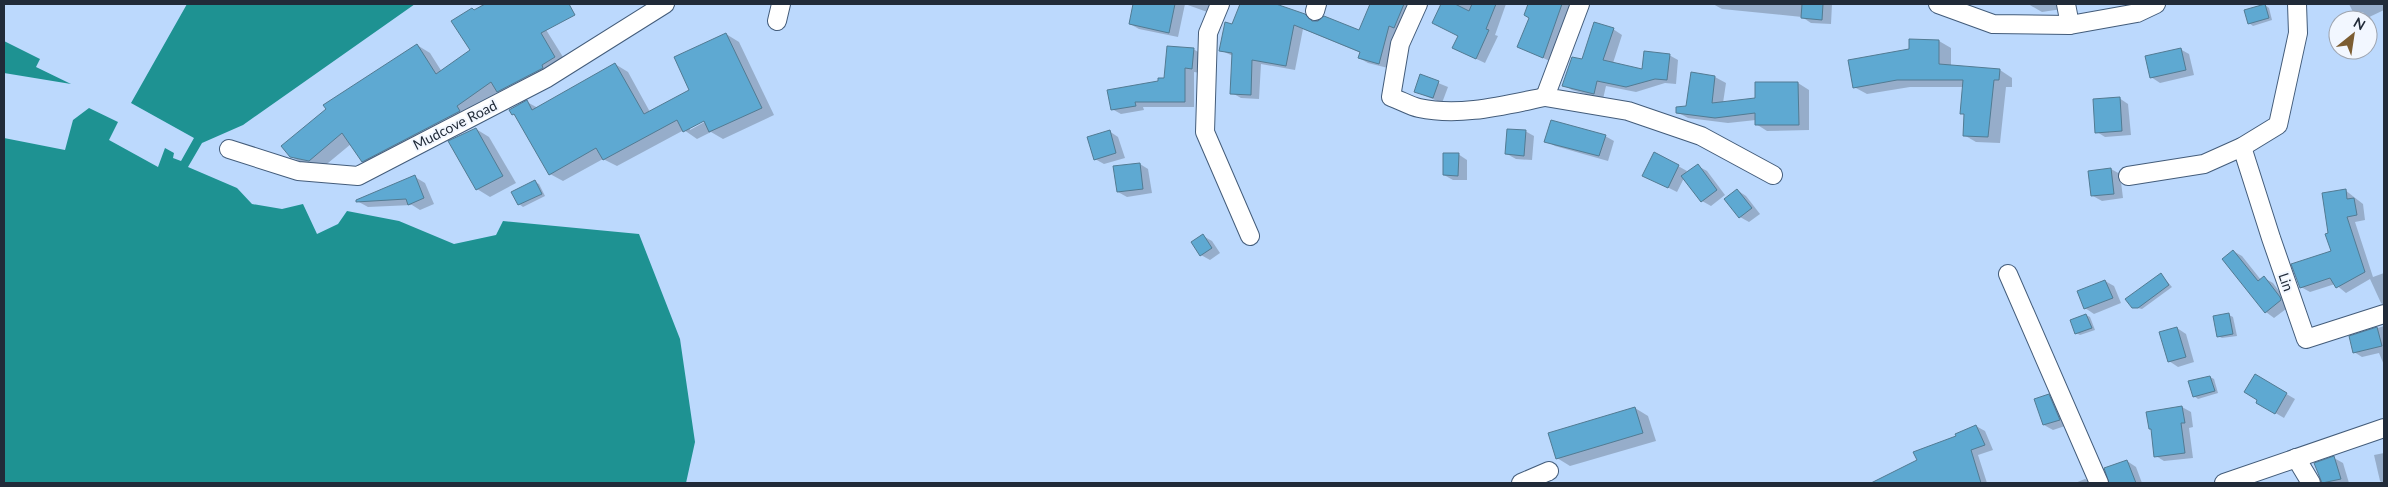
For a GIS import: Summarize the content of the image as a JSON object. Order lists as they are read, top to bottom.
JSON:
{
  "streets": {
    "street": ["Mudcove Road", "Lin"]
  },
  "north": "top right"
}
